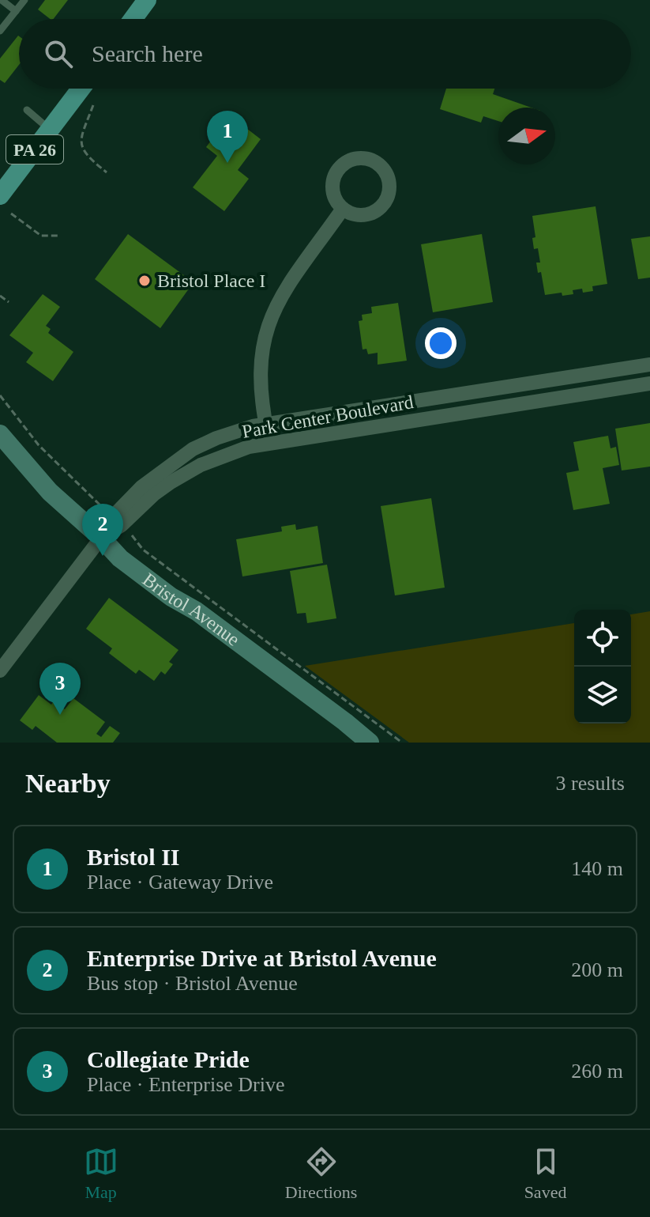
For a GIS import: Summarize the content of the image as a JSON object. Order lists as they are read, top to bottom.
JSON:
{
  "streets": {
    "main road": ["PA 26"],
    "street": ["Park Center Boulevard", "Bristol Avenue"]
  },
  "crossings": [
    ["Park Center Boulevard", "Bristol Avenue"]
  ],
  "places": ["Bristol Place I"],
  "north": "right",
  "page": {
    "search": "Search here",
    "pins": ["1", "2", "3"],
    "heading": ["Nearby", "3 results"],
    "list": [
      {
        "mark": "1",
        "name": "Bristol II",
        "note": "Place · Gateway Drive",
        "value": "140 m"
      },
      {
        "mark": "2",
        "name": "Enterprise Drive at Bristol Avenue",
        "note": "Bus stop · Bristol Avenue",
        "value": "200 m"
      },
      {
        "mark": "3",
        "name": "Collegiate Pride",
        "note": "Place · Enterprise Drive",
        "value": "260 m"
      }
    ],
    "nav": ["Map", "Directions", "Saved"]
  }
}
